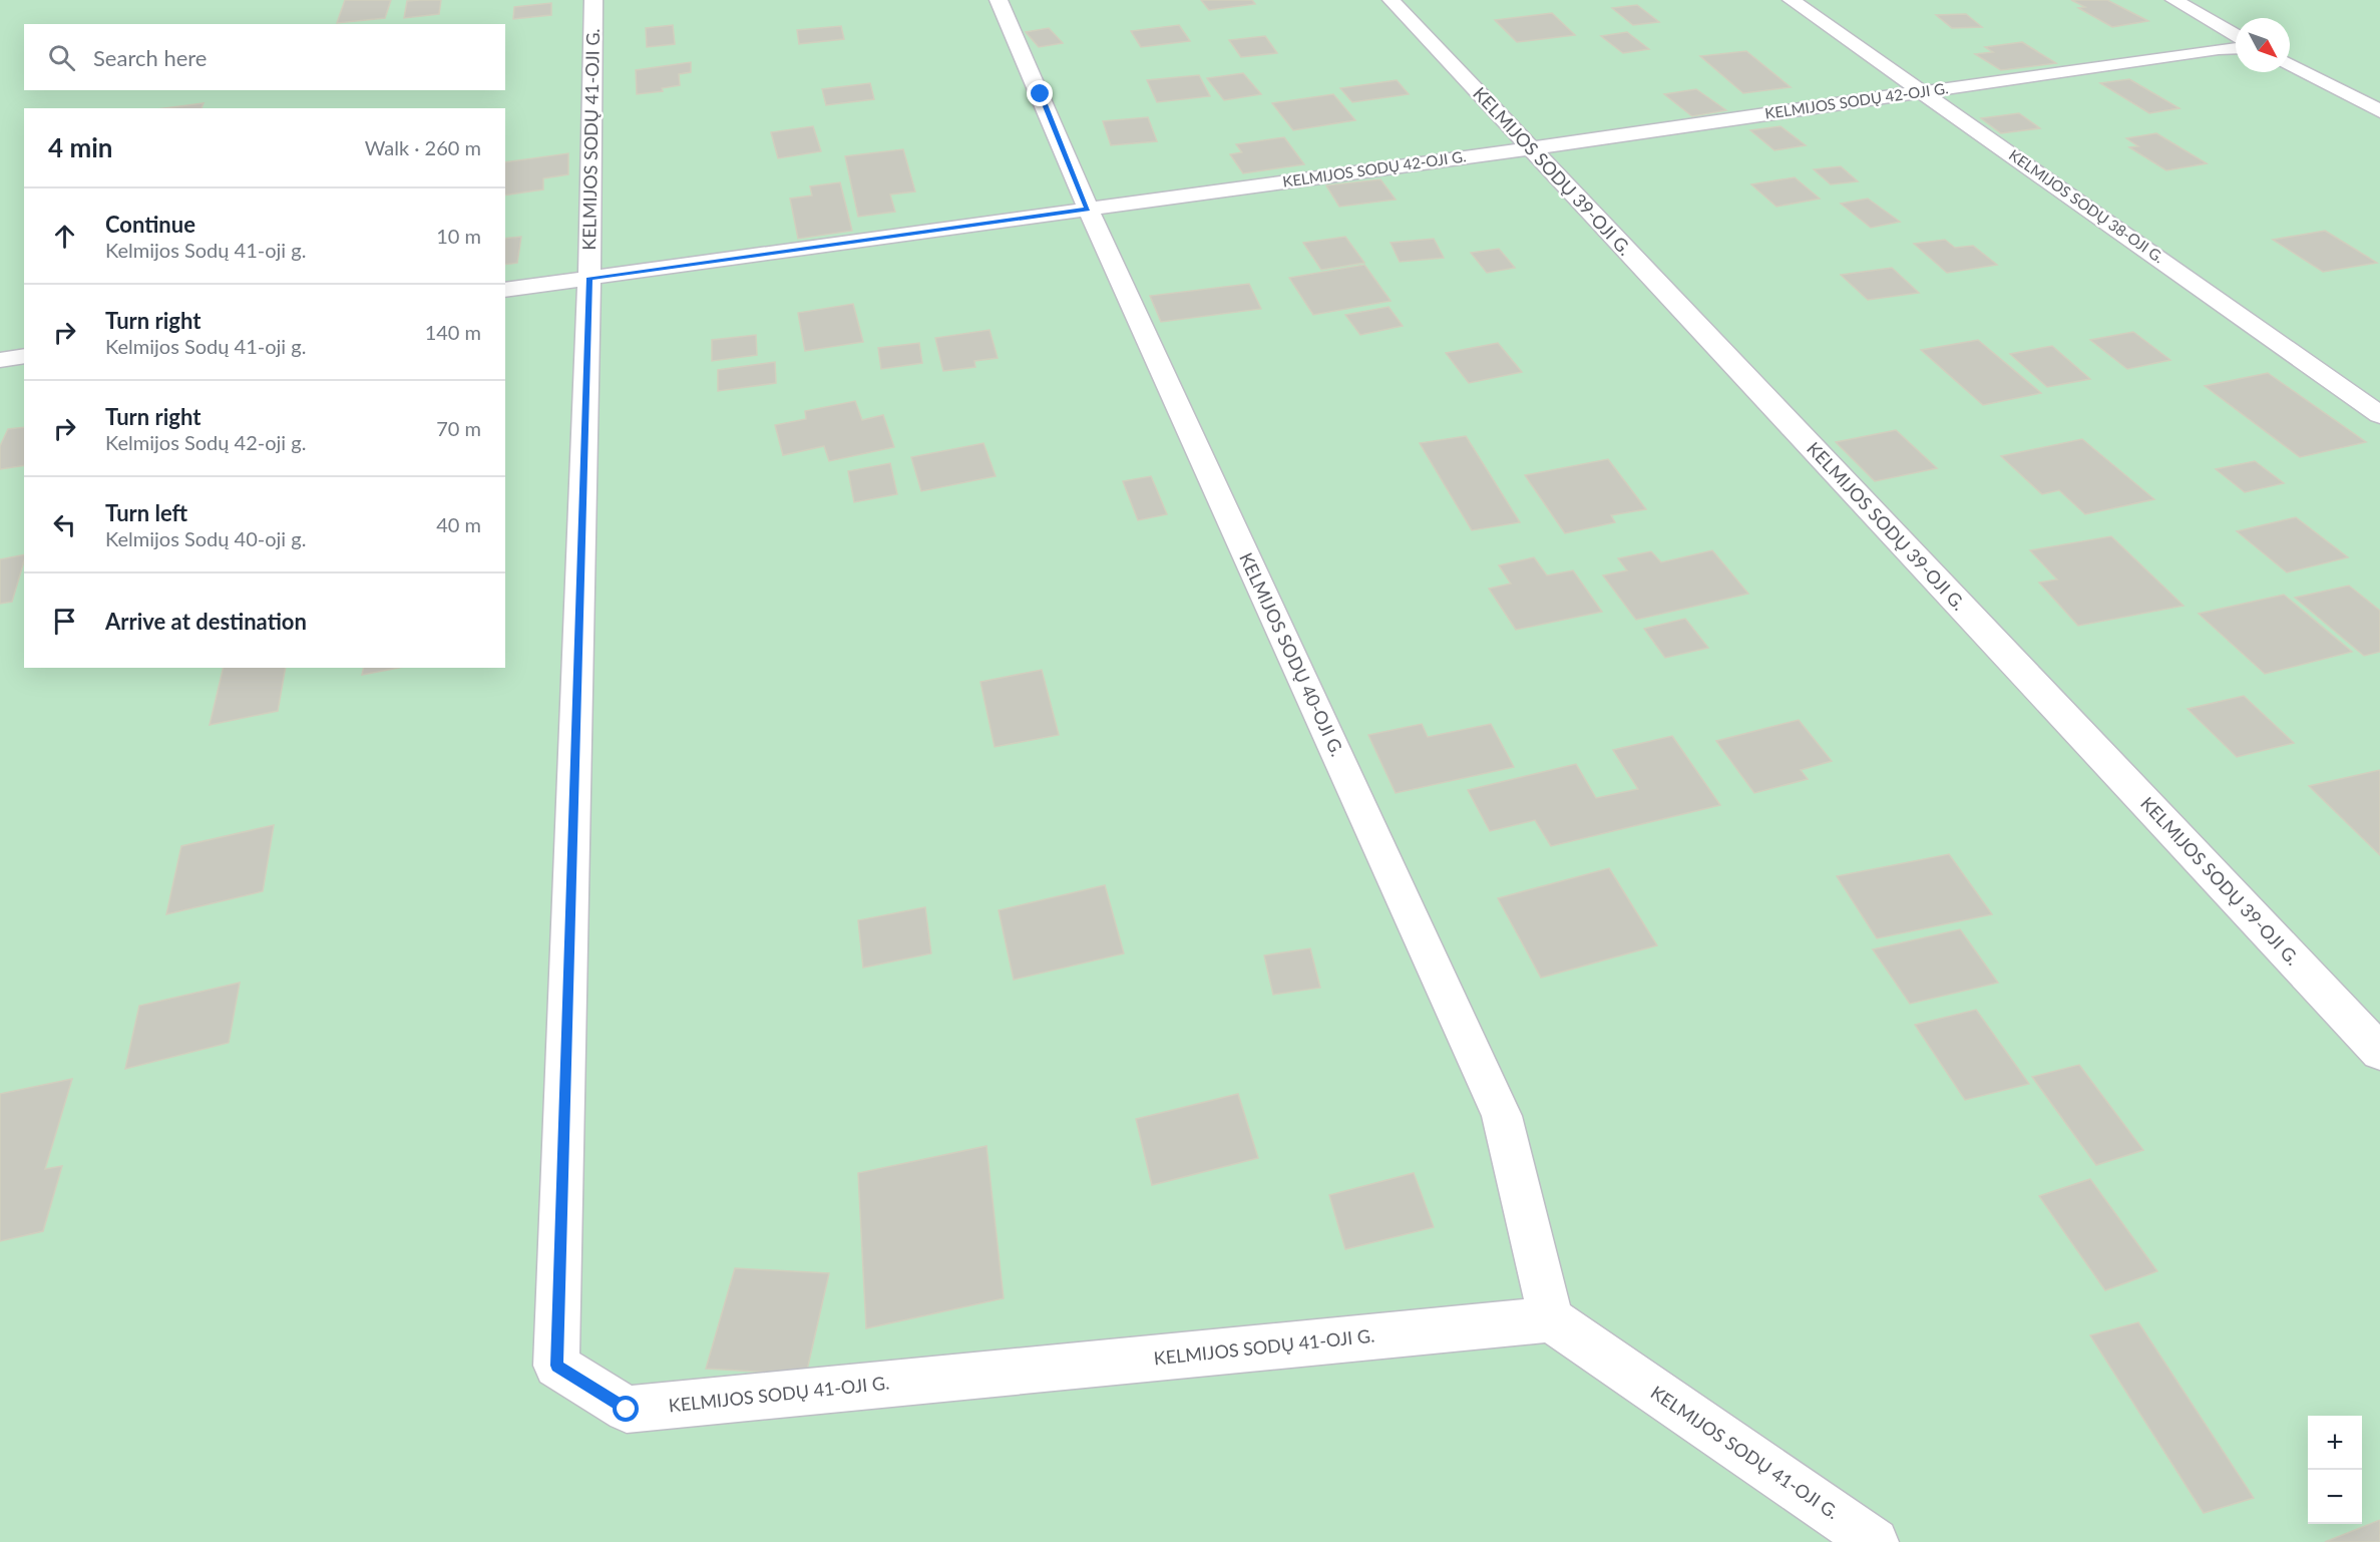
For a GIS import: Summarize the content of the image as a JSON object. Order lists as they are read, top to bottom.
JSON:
{
  "streets": {
    "street": [
      "KELMIJOS SODŲ 42-OJI G.",
      "KELMIJOS SODŲ 41-OJI G.",
      "KELMIJOS SODŲ 39-OJI G.",
      "KELMIJOS SODŲ 38-OJI G.",
      "KELMIJOS SODŲ 40-OJI G."
    ]
  },
  "crossings": [
    ["KELMIJOS SODŲ 42-OJI G.", "KELMIJOS SODŲ 41-OJI G."],
    ["KELMIJOS SODŲ 42-OJI G.", "KELMIJOS SODŲ 39-OJI G."],
    ["KELMIJOS SODŲ 42-OJI G.", "KELMIJOS SODŲ 38-OJI G."],
    ["KELMIJOS SODŲ 42-OJI G.", "KELMIJOS SODŲ 40-OJI G."],
    ["KELMIJOS SODŲ 41-OJI G.", "KELMIJOS SODŲ 40-OJI G."]
  ],
  "north": "bottom right",
  "page": {
    "search": "Search here",
    "heading": ["4 min", "Walk · 260 m"],
    "list": [
      ["Continue", "Kelmijos Sodų 41-oji g.", "10 m"],
      ["Turn right", "Kelmijos Sodų 41-oji g.", "140 m"],
      ["Turn right", "Kelmijos Sodų 42-oji g.", "70 m"],
      ["Turn left", "Kelmijos Sodų 40-oji g.", "40 m"],
      "Arrive at destination"
    ],
    "map_buttons": ["+", "−"]
  }
}
